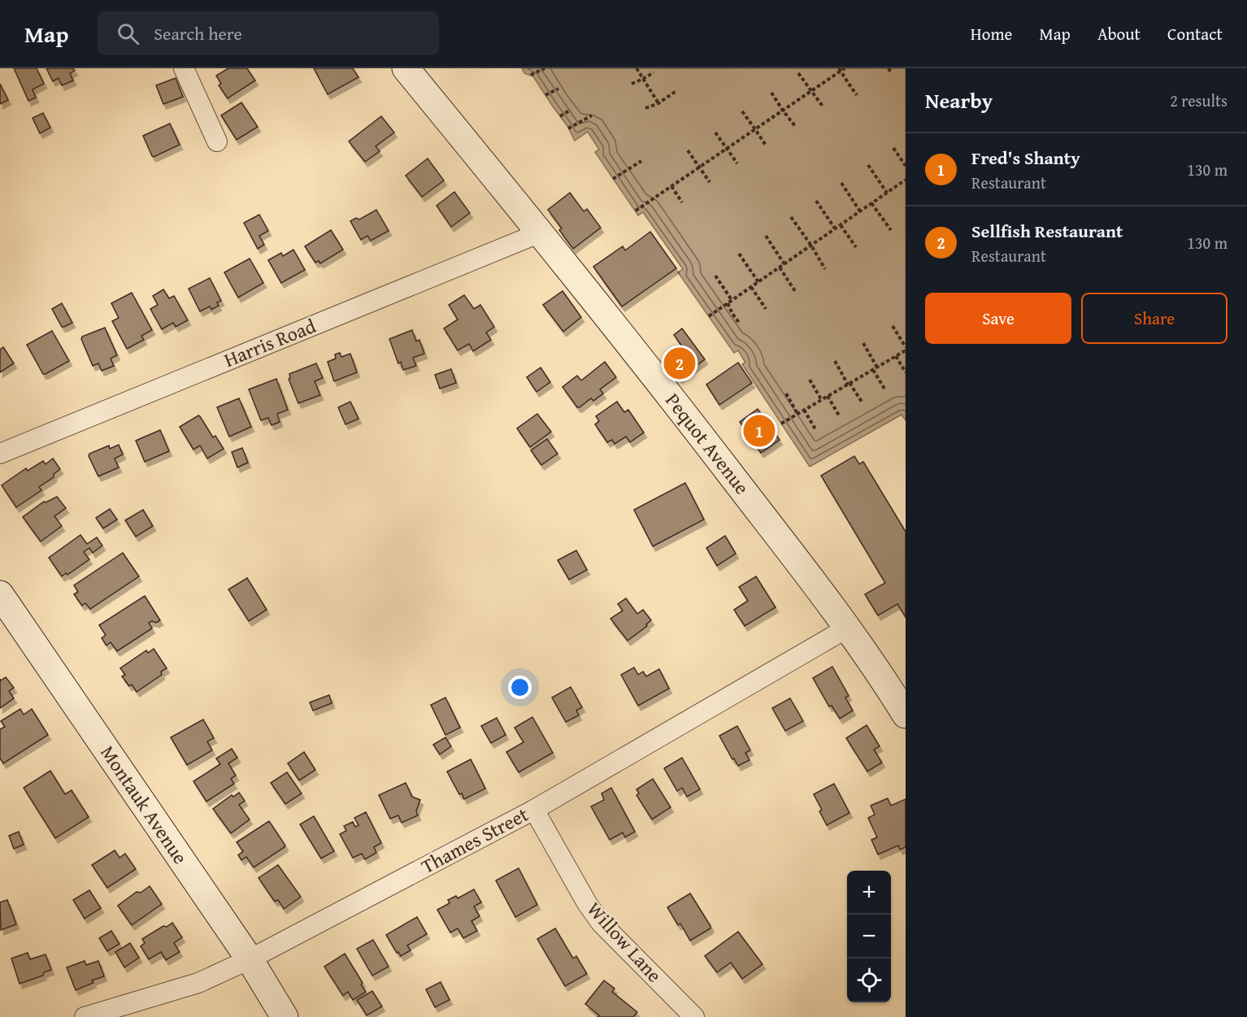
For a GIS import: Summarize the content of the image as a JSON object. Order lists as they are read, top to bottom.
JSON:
{
  "streets": {
    "street": [
      "Harris Road",
      "Pequot Avenue",
      "Montauk Avenue",
      "Thames Street",
      "Willow Lane"
    ]
  },
  "crossings": [
    ["Harris Road", "Pequot Avenue"],
    ["Pequot Avenue", "Thames Street"],
    ["Montauk Avenue", "Thames Street"],
    ["Thames Street", "Willow Lane"]
  ],
  "page": {
    "header": "Map",
    "search": "Search here",
    "nav": [
      "Home",
      "Map",
      "About",
      "Contact"
    ],
    "heading": ["Nearby", "2 results"],
    "list": [
      {
        "mark": "1",
        "name": "Fred's Shanty",
        "note": "Restaurant",
        "value": "130 m"
      },
      {
        "mark": "2",
        "name": "Sellfish Restaurant",
        "note": "Restaurant",
        "value": "130 m"
      }
    ],
    "buttons": ["Save", "Share"],
    "pins": ["2", "1"],
    "map_buttons": ["+", "−"]
  }
}
